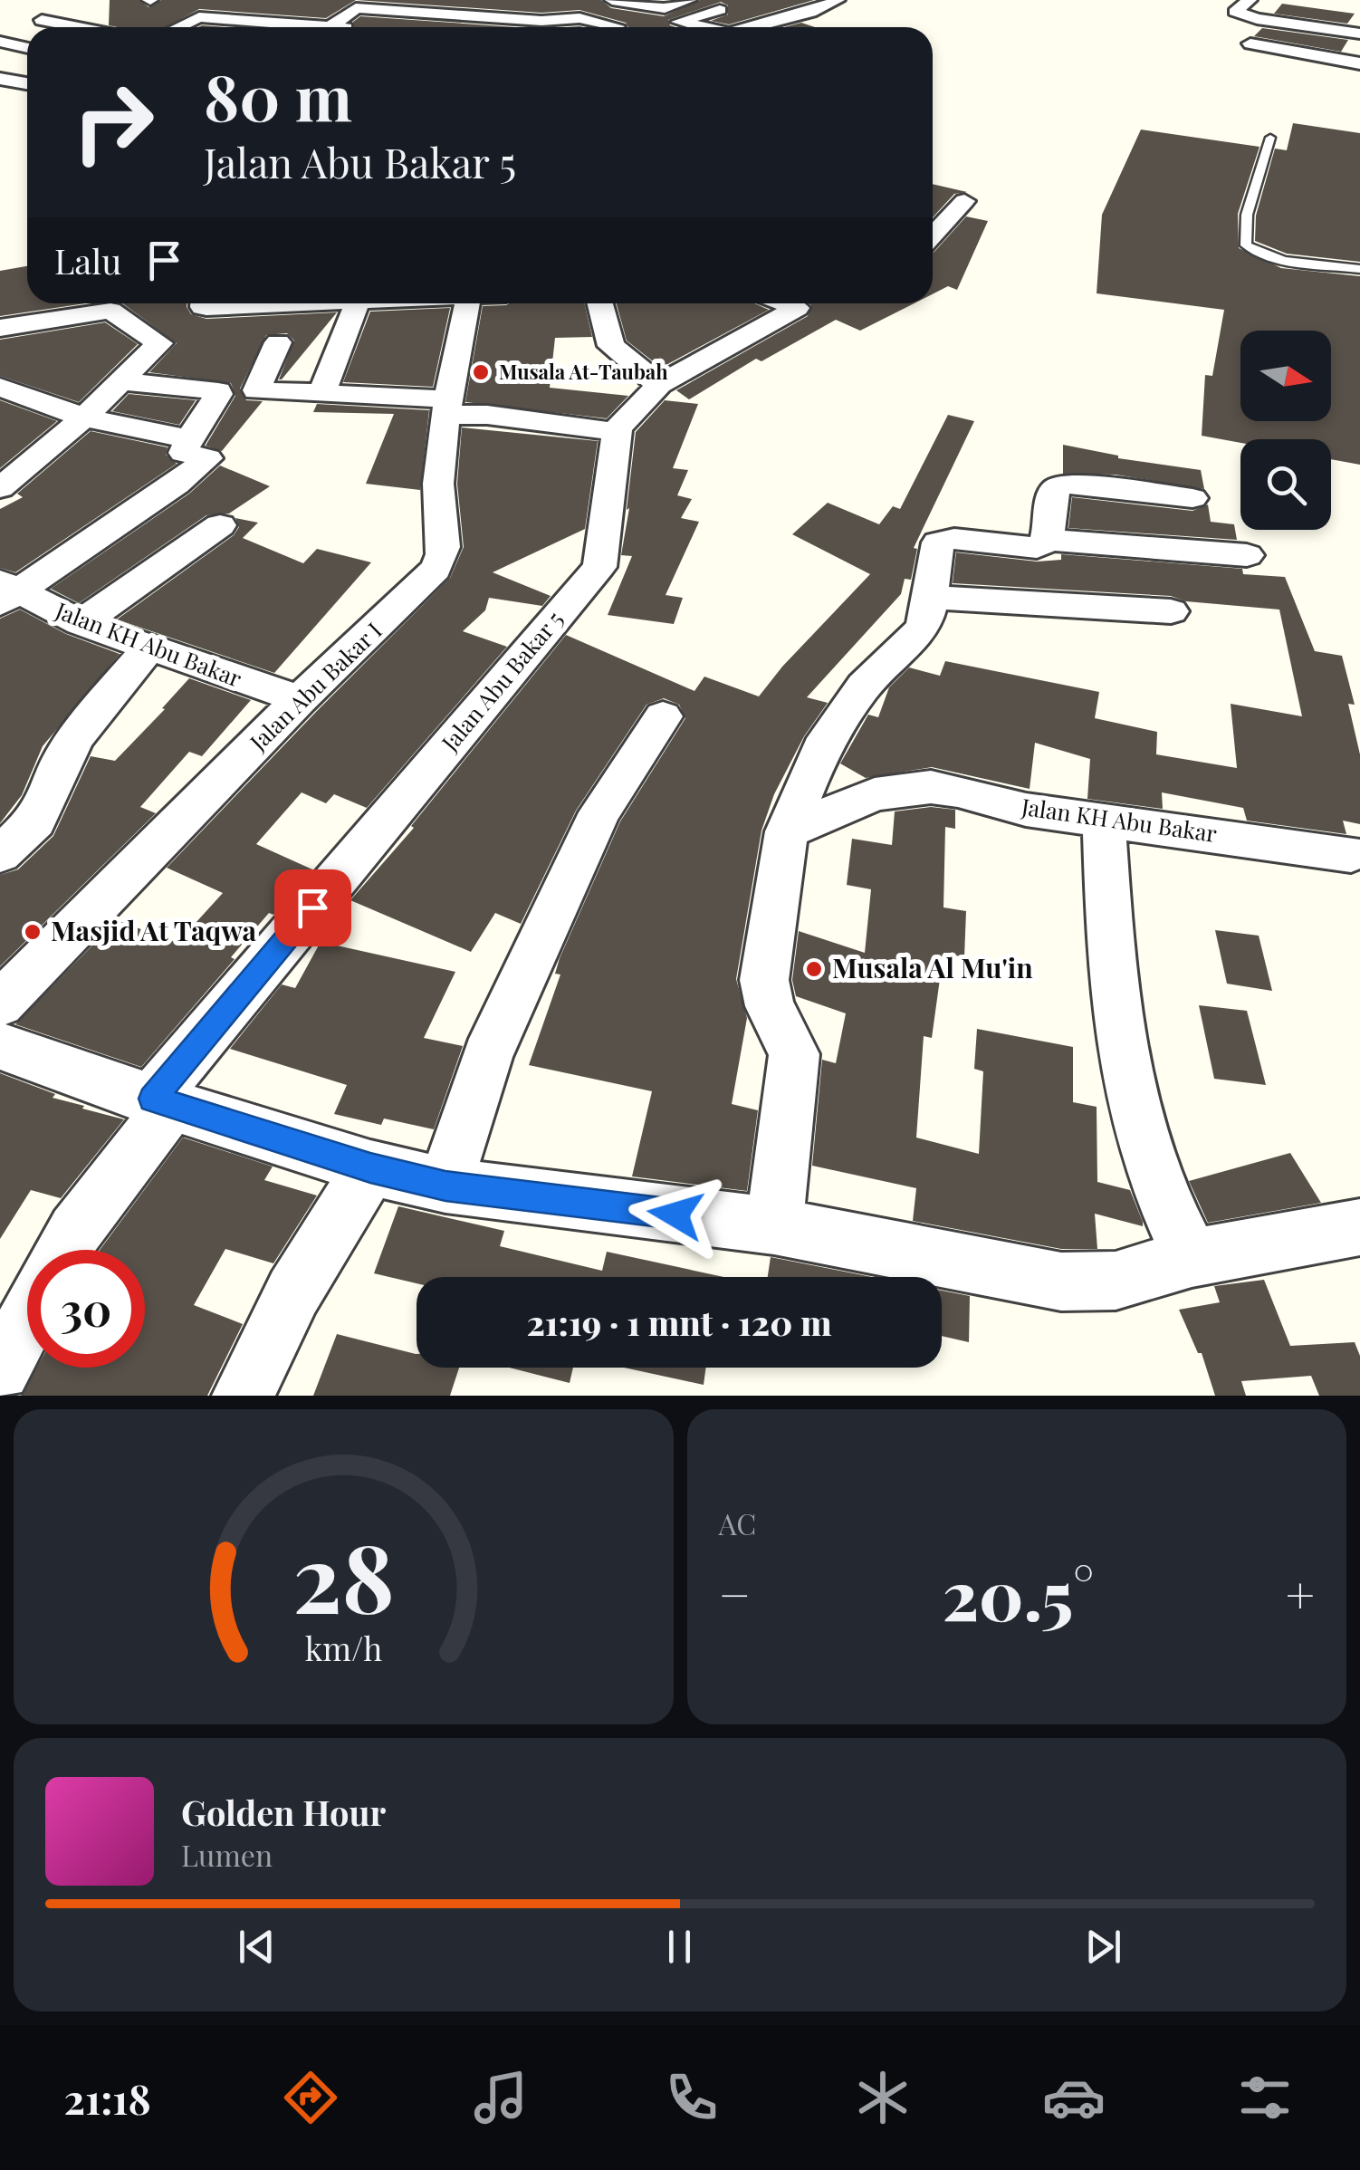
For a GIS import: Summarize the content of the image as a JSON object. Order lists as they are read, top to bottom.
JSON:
{
  "streets": {
    "street": ["Jalan KH Abu Bakar", "Jalan Abu Bakar 5", "Jalan Abu Bakar I"]
  },
  "crossings": [
    ["Jalan KH Abu Bakar", "Jalan Abu Bakar I"]
  ],
  "places": ["Musala At-Taubah", "Masjid At Taqwa", "Musala Al Mu'in"],
  "north": "right",
  "page": {
    "turn": ["80 m", "Jalan Abu Bakar 5"],
    "then": "Lalu",
    "limit": "30",
    "trip": "21:19 · 1 mnt · 120 m",
    "tile": "AC",
    "heat": ["−", "20.5°", "+"],
    "song": ["Golden Hour", "Lumen"],
    "tabs": "21:18",
    "gauge": ["28", "km/h"]
  }
}
